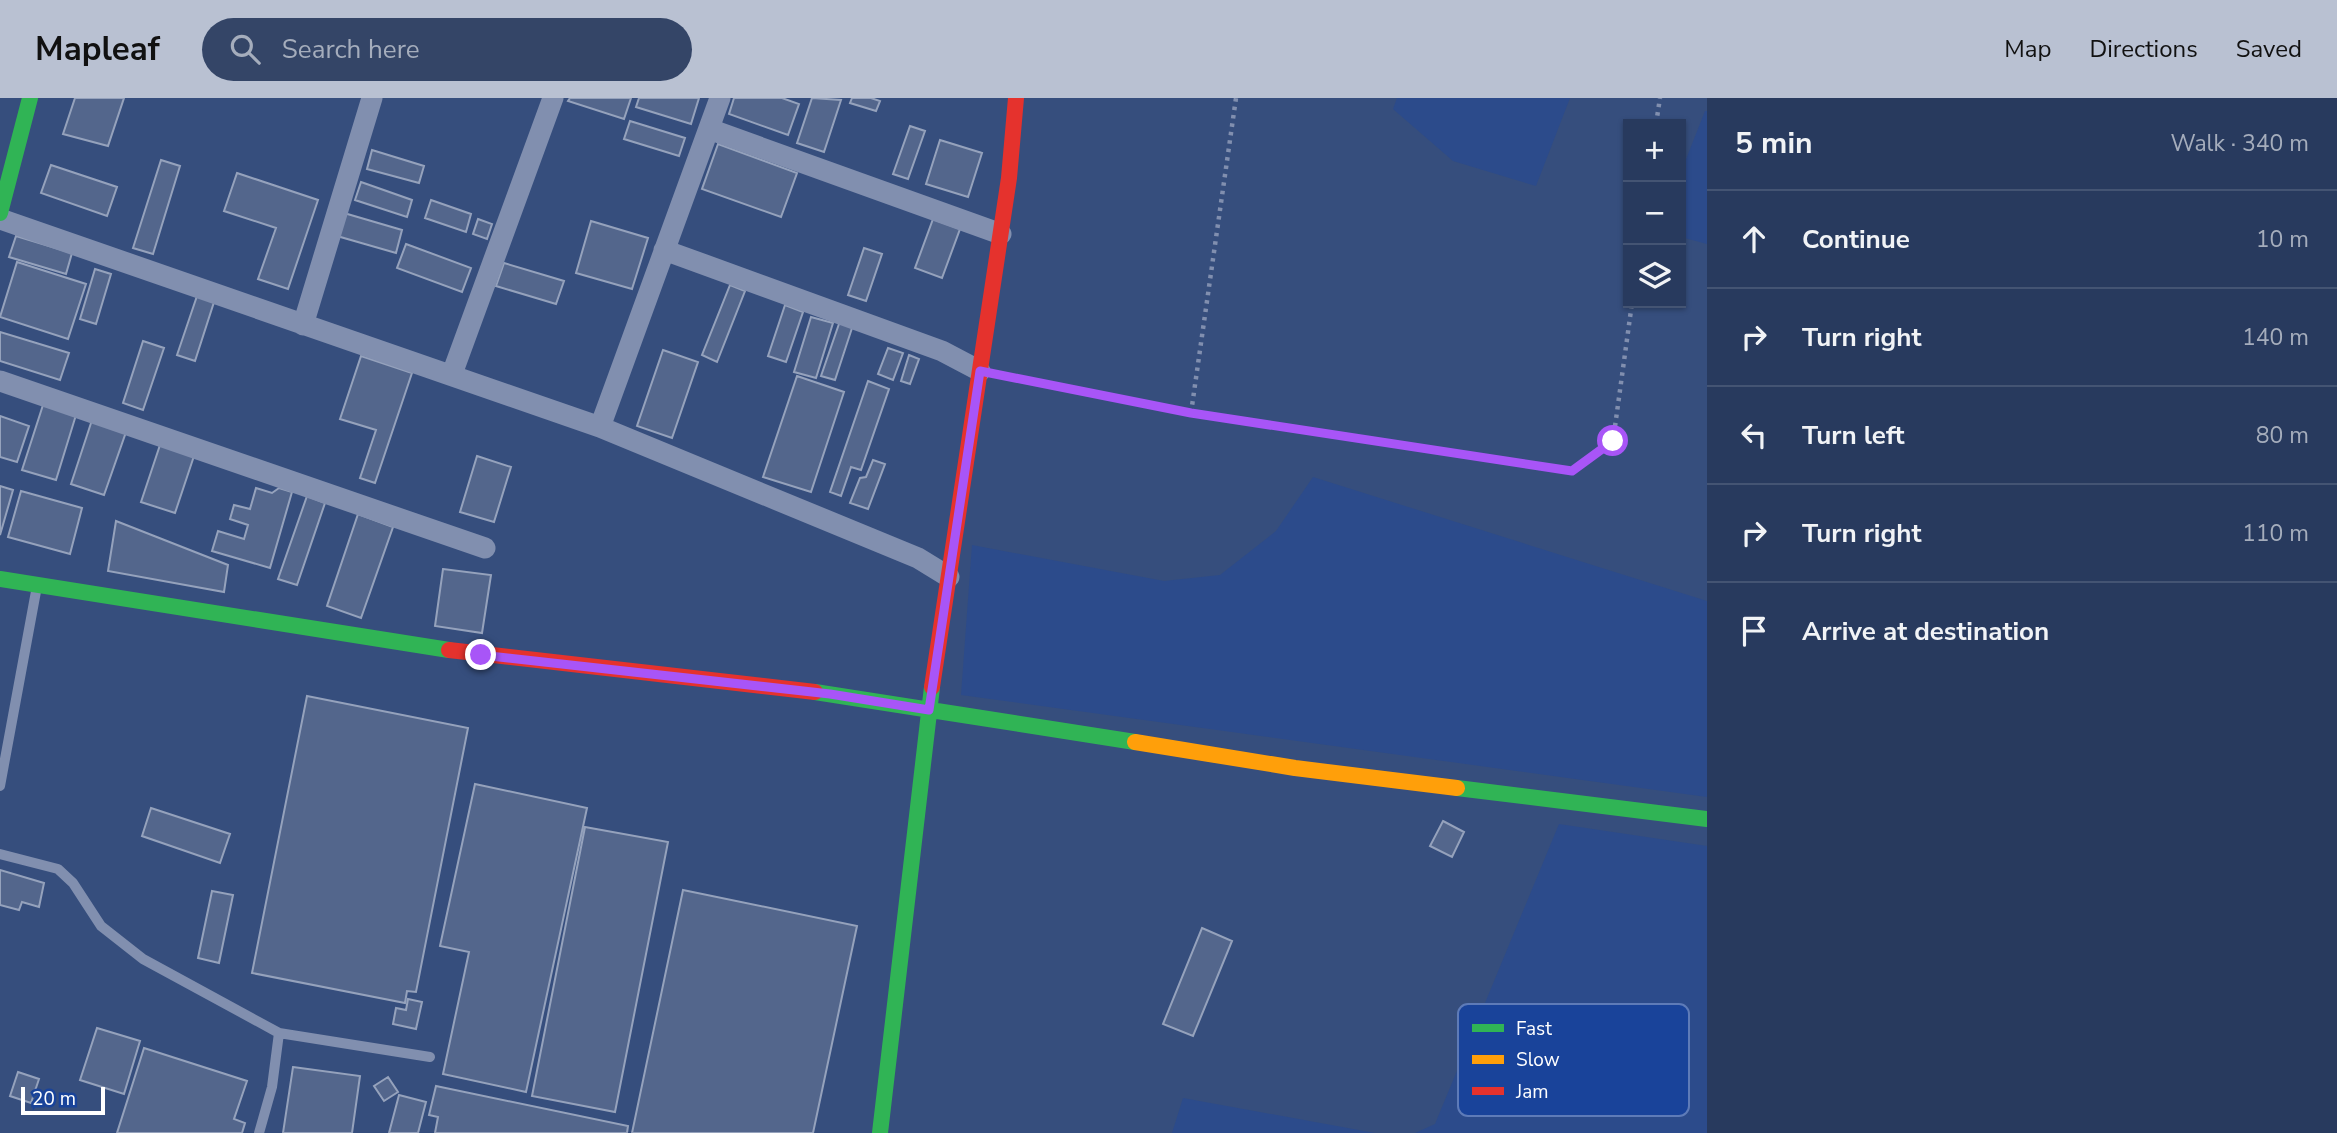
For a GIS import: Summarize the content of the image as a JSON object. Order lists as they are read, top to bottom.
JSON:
{
  "legend": ["Fast", "Slow", "Jam"],
  "scale_bar": "20 m",
  "page": {
    "header": "Mapleaf",
    "search": "Search here",
    "nav": ["Map", "Directions", "Saved"],
    "heading": ["5 min", "Walk · 340 m"],
    "map_buttons": ["+", "−"],
    "list": [
      ["Continue", "10 m"],
      ["Turn right", "140 m"],
      ["Turn left", "80 m"],
      ["Turn right", "110 m"],
      "Arrive at destination"
    ],
    "scale": "20 m"
  }
}
